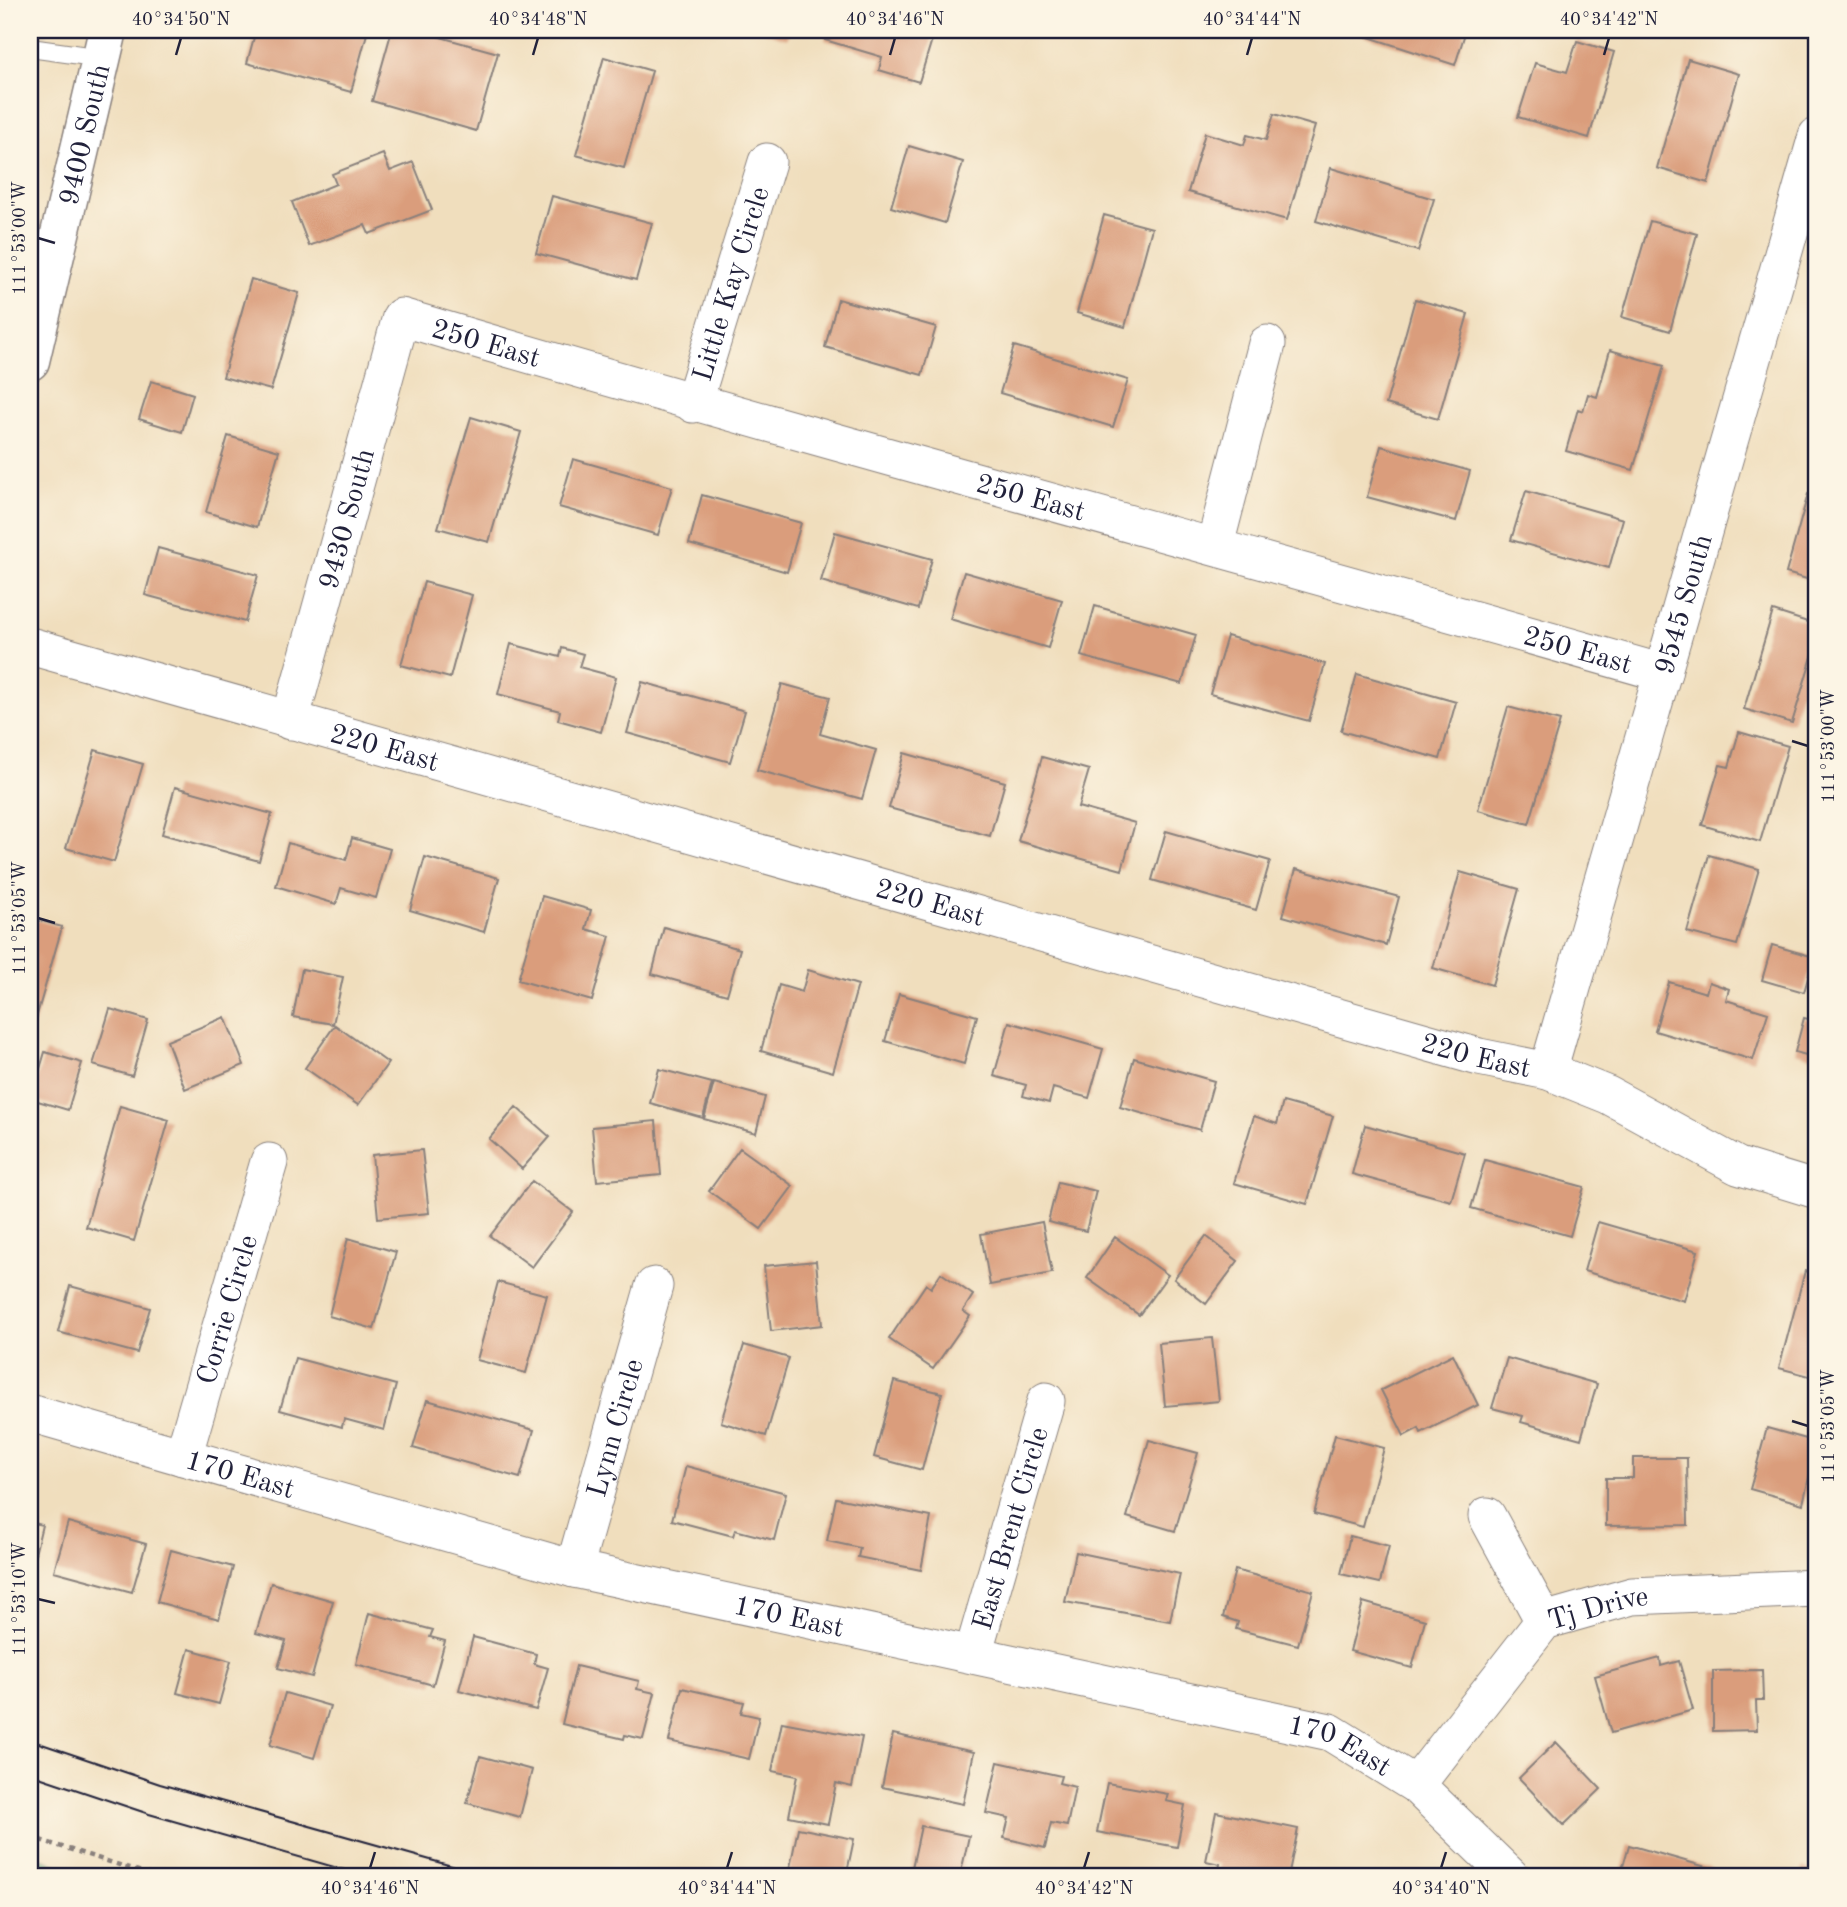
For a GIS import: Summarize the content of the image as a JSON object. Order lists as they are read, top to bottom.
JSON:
{
  "streets": {
    "street": [
      "9400 South",
      "Little Kay Circle",
      "250 East",
      "9430 South",
      "9545 South",
      "220 East",
      "Corrie Circle",
      "Lynn Circle",
      "170 East",
      "East Brent Circle",
      "Tj Drive"
    ]
  },
  "crossings": [
    ["Little Kay Circle", "250 East"],
    ["250 East", "9430 South"],
    ["250 East", "9545 South"],
    ["9430 South", "220 East"],
    ["9545 South", "220 East"],
    ["Corrie Circle", "170 East"],
    ["Lynn Circle", "170 East"],
    ["170 East", "East Brent Circle"],
    ["170 East", "Tj Drive"]
  ],
  "coordinates": [
    "40°34'50\"N",
    "40°34'48\"N",
    "40°34'46\"N",
    "40°34'44\"N",
    "40°34'42\"N",
    "111°53'00\"W",
    "111°53'05\"W",
    "111°53'10\"W",
    "40°34'40\"N"
  ]
}
